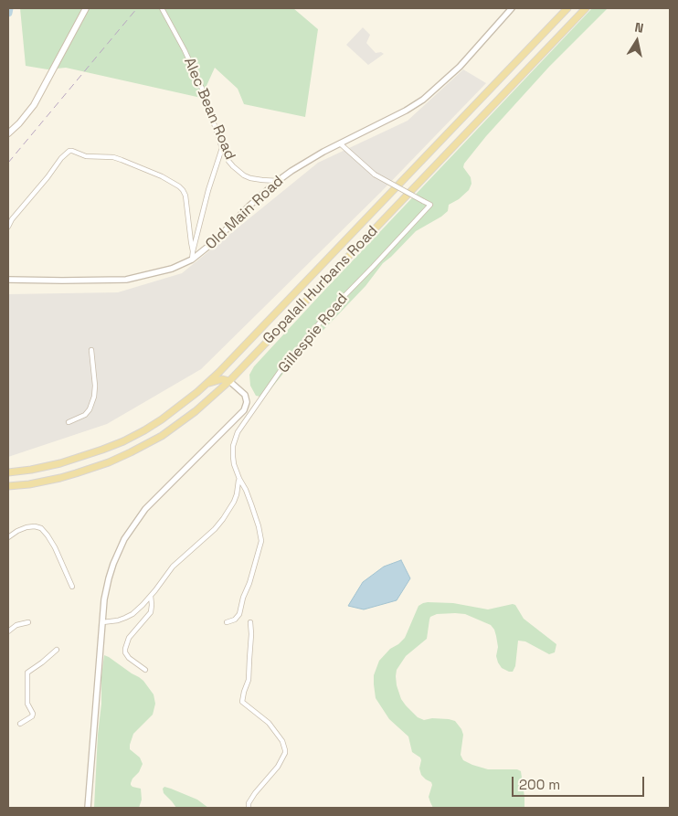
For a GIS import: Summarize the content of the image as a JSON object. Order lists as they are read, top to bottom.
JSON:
{
  "streets": {
    "main road": ["Gopalall Hurbans Road"],
    "street": ["Alec Bean Road", "Old Main Road", "Gillespie Road"]
  },
  "crossings": [
    ["Alec Bean Road", "Old Main Road"],
    ["Old Main Road", "Gillespie Road"]
  ],
  "scale_bar": "200 m",
  "north": "top"
}
